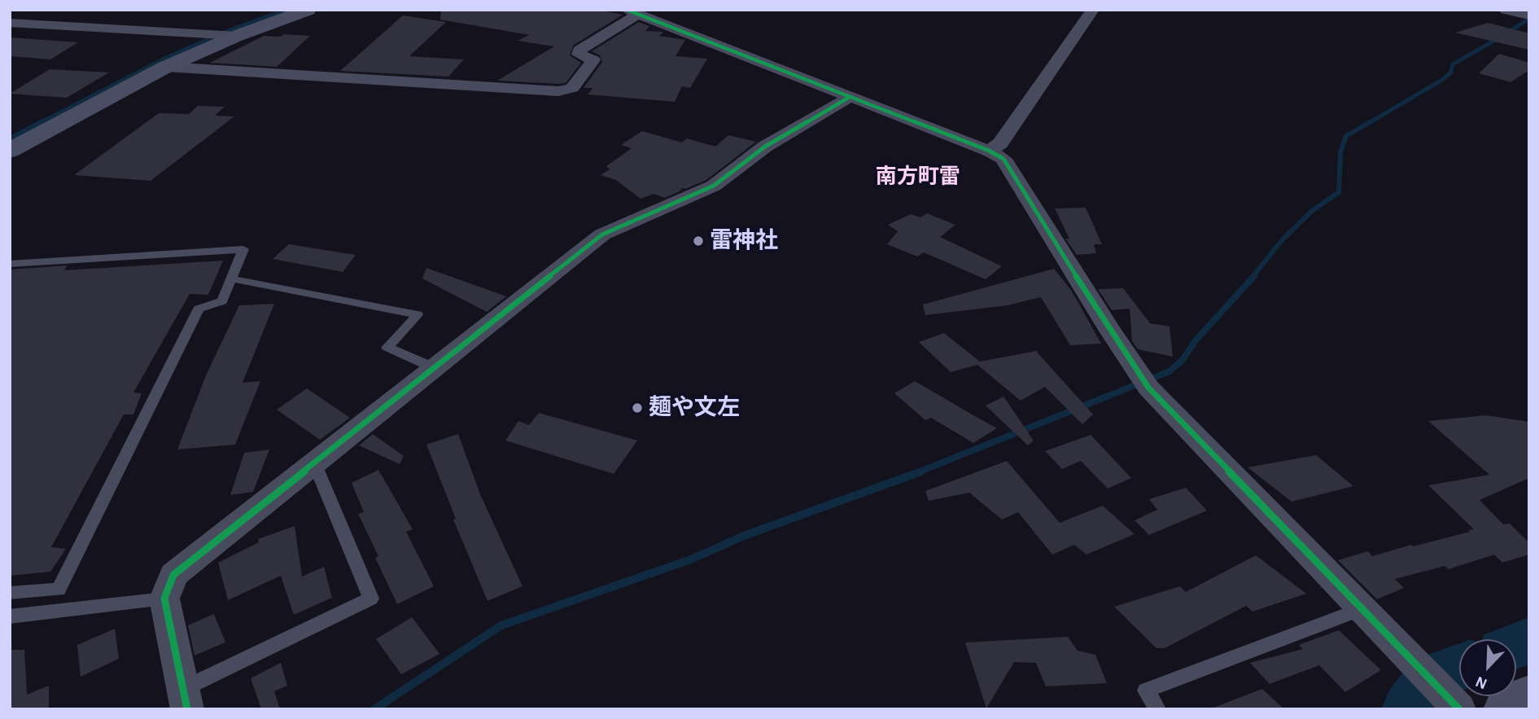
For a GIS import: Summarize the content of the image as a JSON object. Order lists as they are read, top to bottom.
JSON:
{
  "districts": ["南方町雷"],
  "places": ["雷神社", "麺や文左"],
  "north": "bottom left"
}
